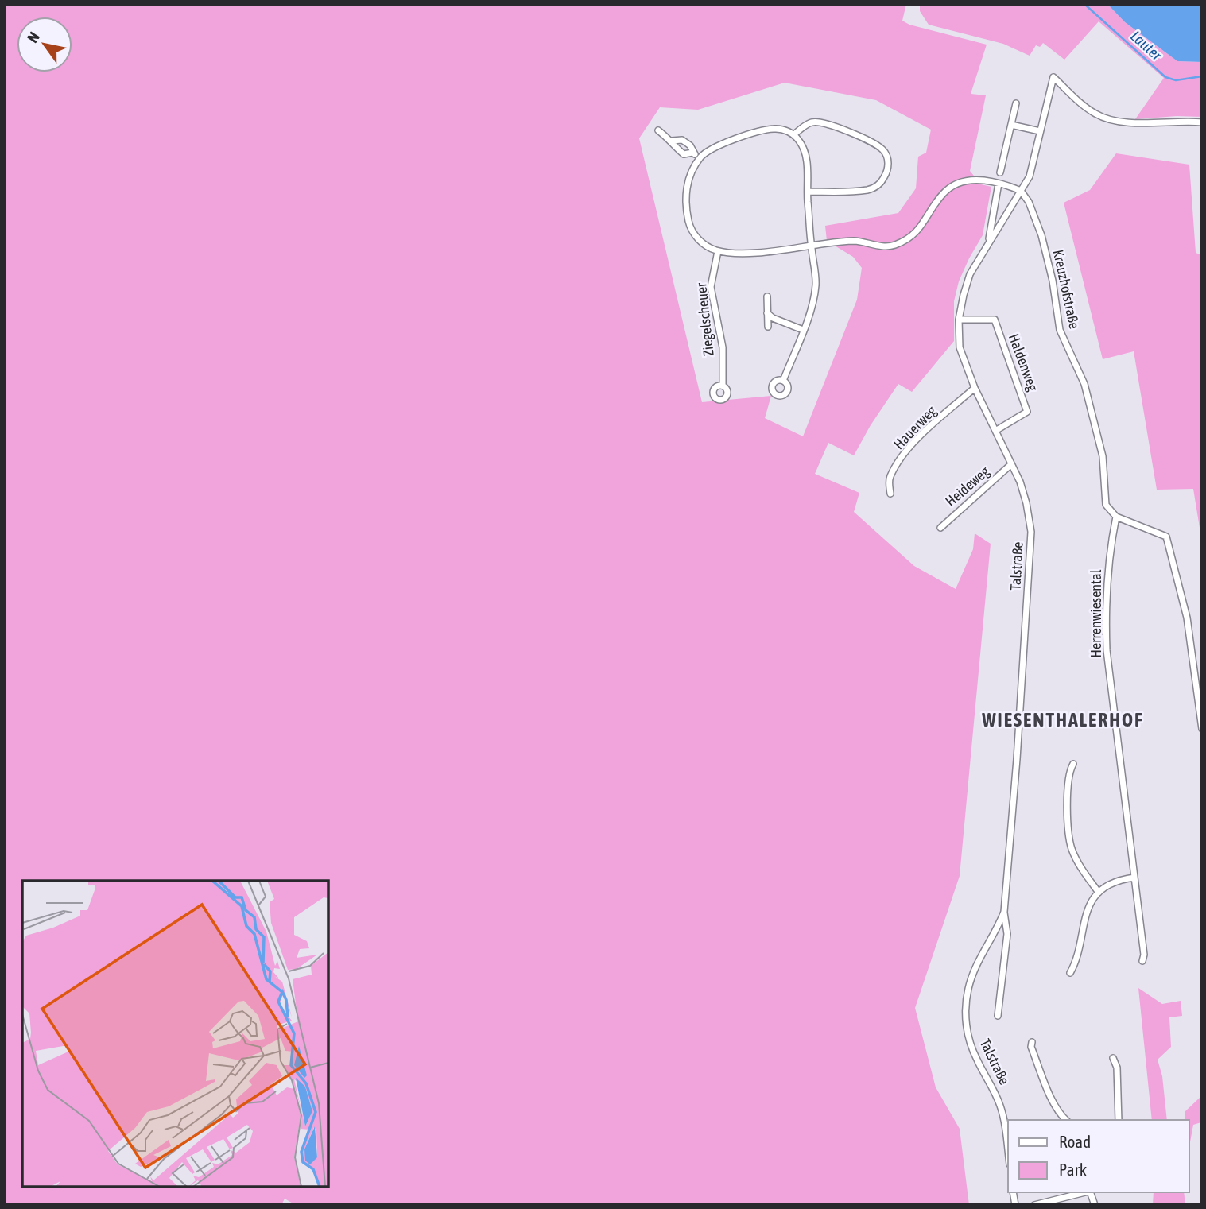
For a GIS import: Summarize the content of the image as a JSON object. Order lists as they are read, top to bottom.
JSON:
{
  "streets": {
    "street": [
      "Kreuzhofstraße",
      "Ziegelscheuer",
      "Haldenweg",
      "Hauerweg",
      "Heideweg",
      "Talstraße",
      "Herrenwiesental"
    ]
  },
  "crossings": [
    ["Kreuzhofstraße", "Talstraße"],
    ["Kreuzhofstraße", "Herrenwiesental"],
    ["Haldenweg", "Talstraße"],
    ["Hauerweg", "Talstraße"],
    ["Heideweg", "Talstraße"]
  ],
  "districts": ["WIESENTHALERHOF"],
  "water": ["Lauter"],
  "legend": ["Road", "Park"],
  "north": "top left"
}
